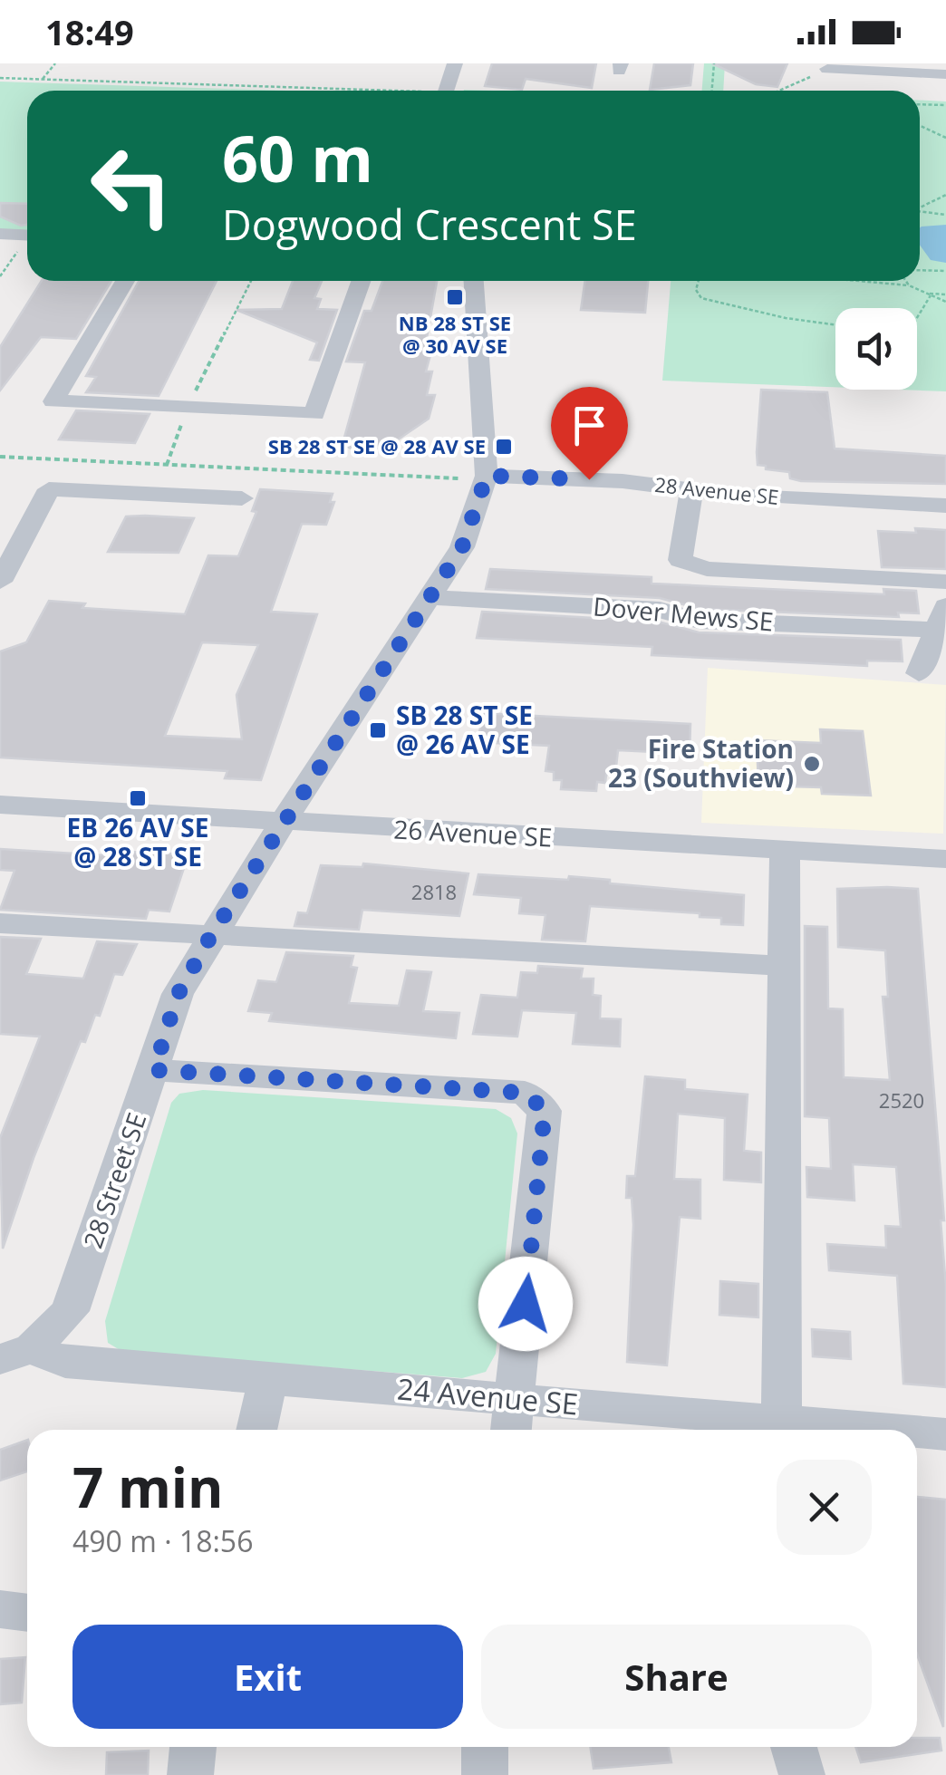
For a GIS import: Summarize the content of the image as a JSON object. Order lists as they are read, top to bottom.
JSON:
{
  "streets": {
    "street": [
      "28 Avenue SE",
      "Dover Mews SE",
      "26 Avenue SE",
      "28 Street SE",
      "24 Avenue SE"
    ]
  },
  "crossings": [
    ["28 Avenue SE", "28 Street SE"],
    ["Dover Mews SE", "28 Street SE"],
    ["26 Avenue SE", "28 Street SE"],
    ["28 Street SE", "24 Avenue SE"]
  ],
  "places": {
    "transit": [
      "NB 28 ST SE @ 30 AV SE",
      "SB 28 ST SE @ 28 AV SE",
      "SB 28 ST SE @ 26 AV SE",
      "EB 26 AV SE @ 28 ST SE"
    ],
    "other": ["Fire Station 23 (Southview)"]
  },
  "house_numbers": ["2818", "2520"],
  "page": {
    "status": "18:49",
    "turn": ["60 m", "Dogwood Crescent SE"],
    "heading": ["7 min", "490 m · 18:56"],
    "buttons": ["Exit", "Share"]
  }
}
